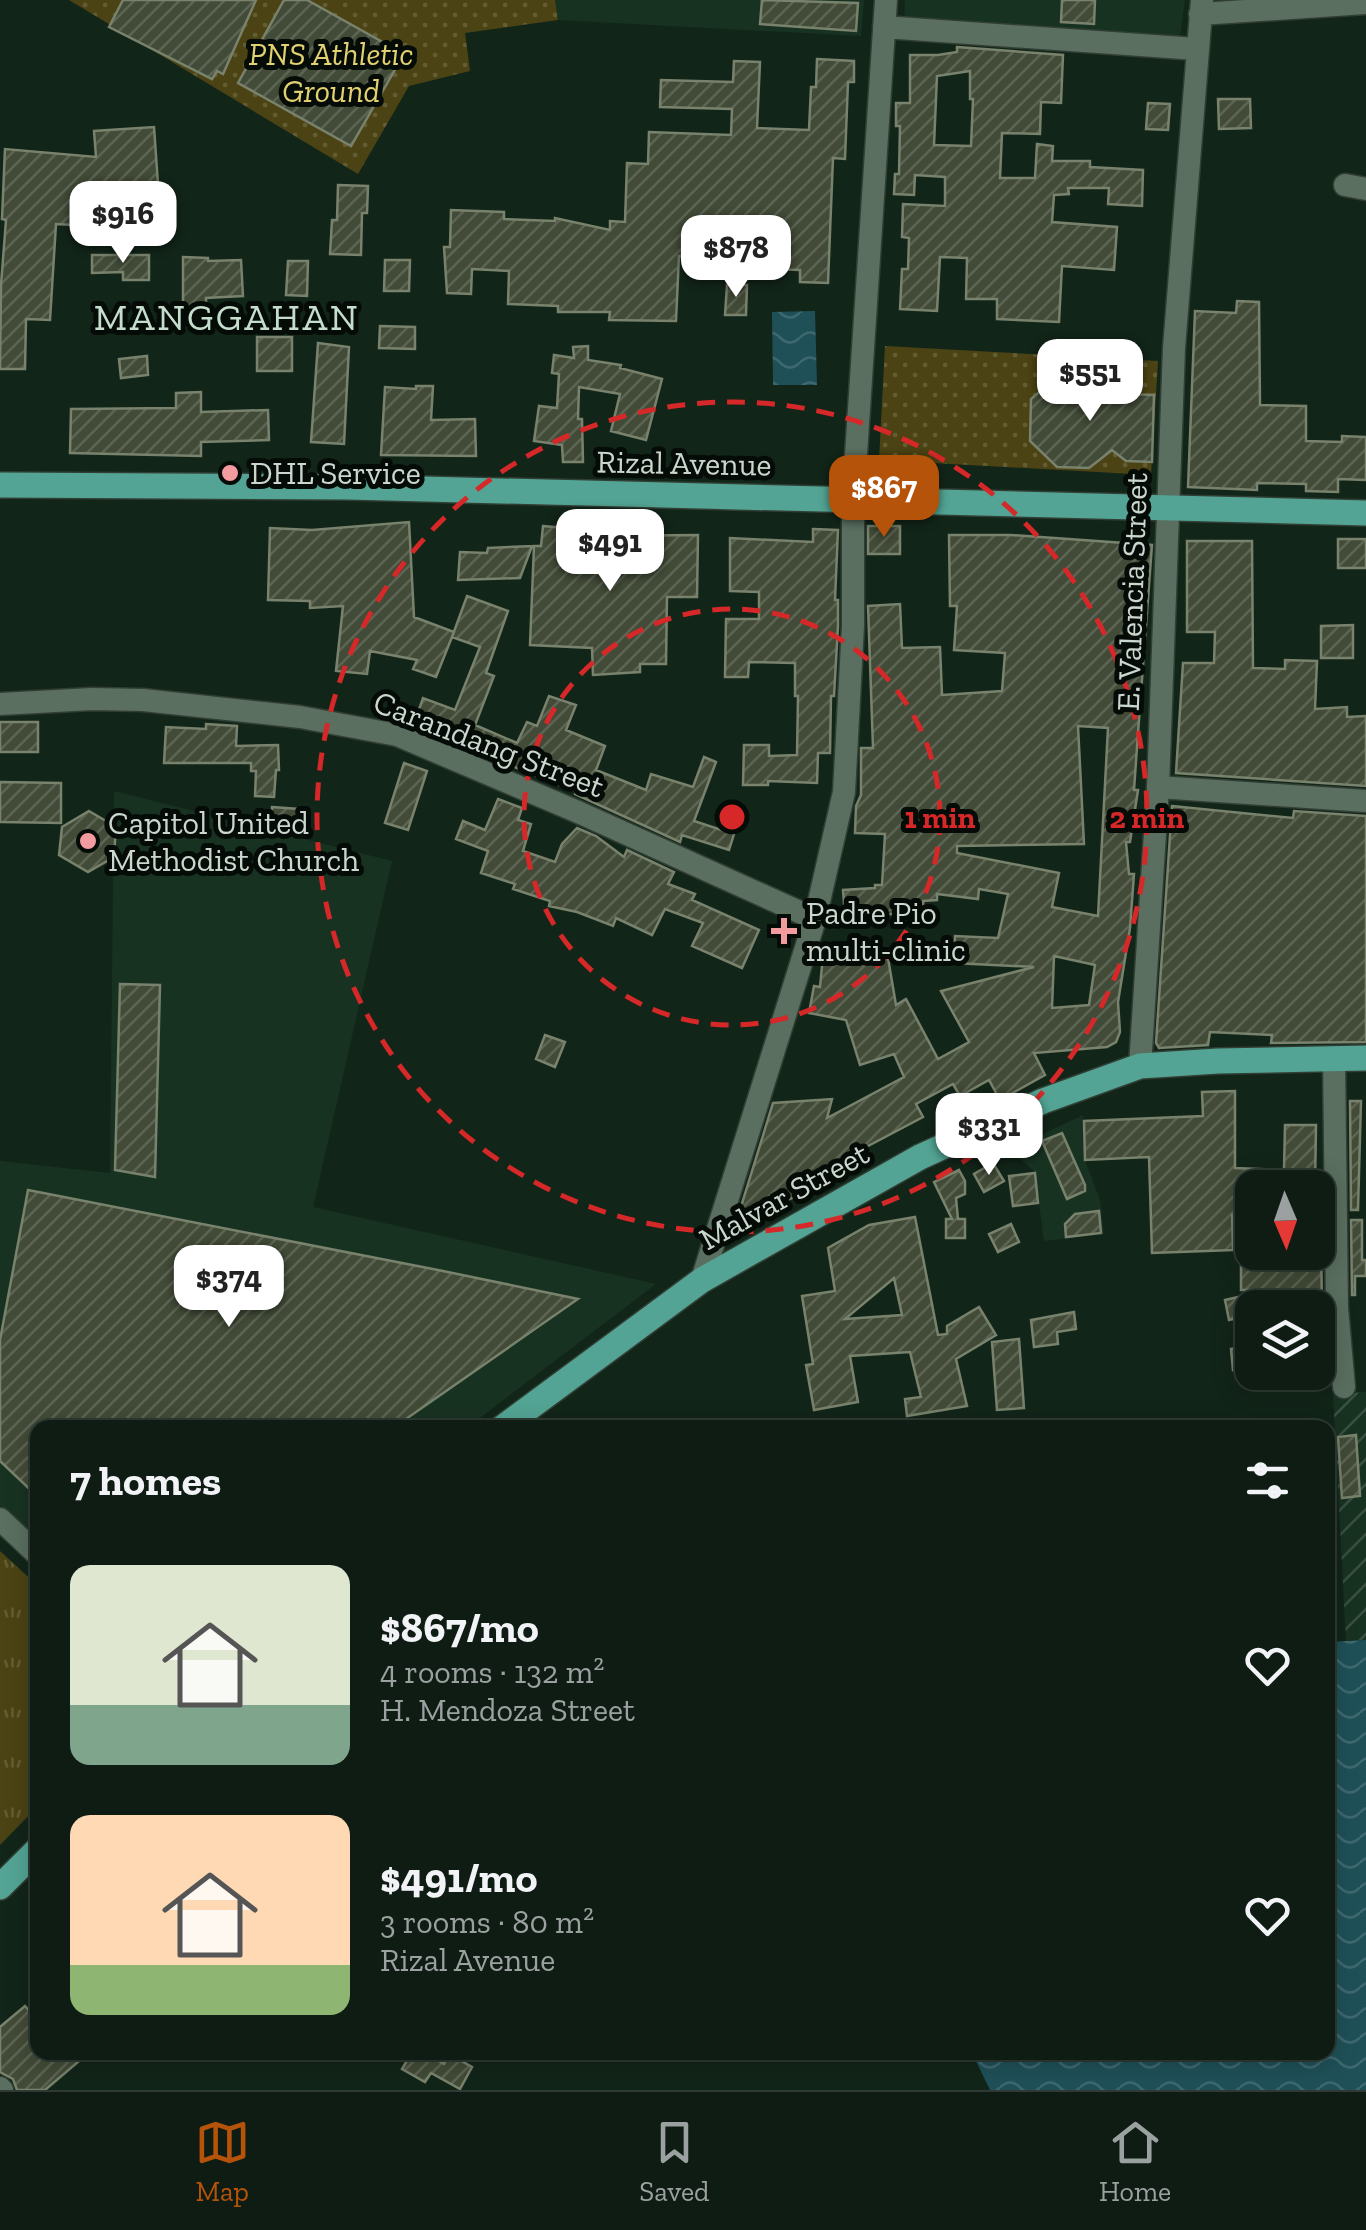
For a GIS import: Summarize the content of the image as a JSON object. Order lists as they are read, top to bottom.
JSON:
{
  "streets": {
    "main road": ["Rizal Avenue", "Malvar Street"],
    "street": ["E. Valencia Street", "Carandang Street"]
  },
  "crossings": [
    ["Rizal Avenue", "E. Valencia Street"],
    ["E. Valencia Street", "Malvar Street"]
  ],
  "districts": ["MANGGAHAN"],
  "parks": ["PNS Athletic Ground"],
  "places": {
    "other": ["DHL Service", "Capitol United Methodist Church"],
    "health": ["Padre Pio multi-clinic"]
  },
  "north": "bottom",
  "page": {
    "price": [
      "$916",
      "$878",
      "$551",
      "$867",
      "$491",
      "$331",
      "$374"
    ],
    "heading": "7 homes",
    "list": [
      {
        "name": "$867/mo",
        "note": "4 rooms · 132 m² · H. Mendoza Street"
      },
      {
        "name": "$491/mo",
        "note": "3 rooms · 80 m² · Rizal Avenue"
      }
    ],
    "tabs": ["Map", "Saved", "Home"]
  },
  "rings": ["1 min", "2 min"]
}
